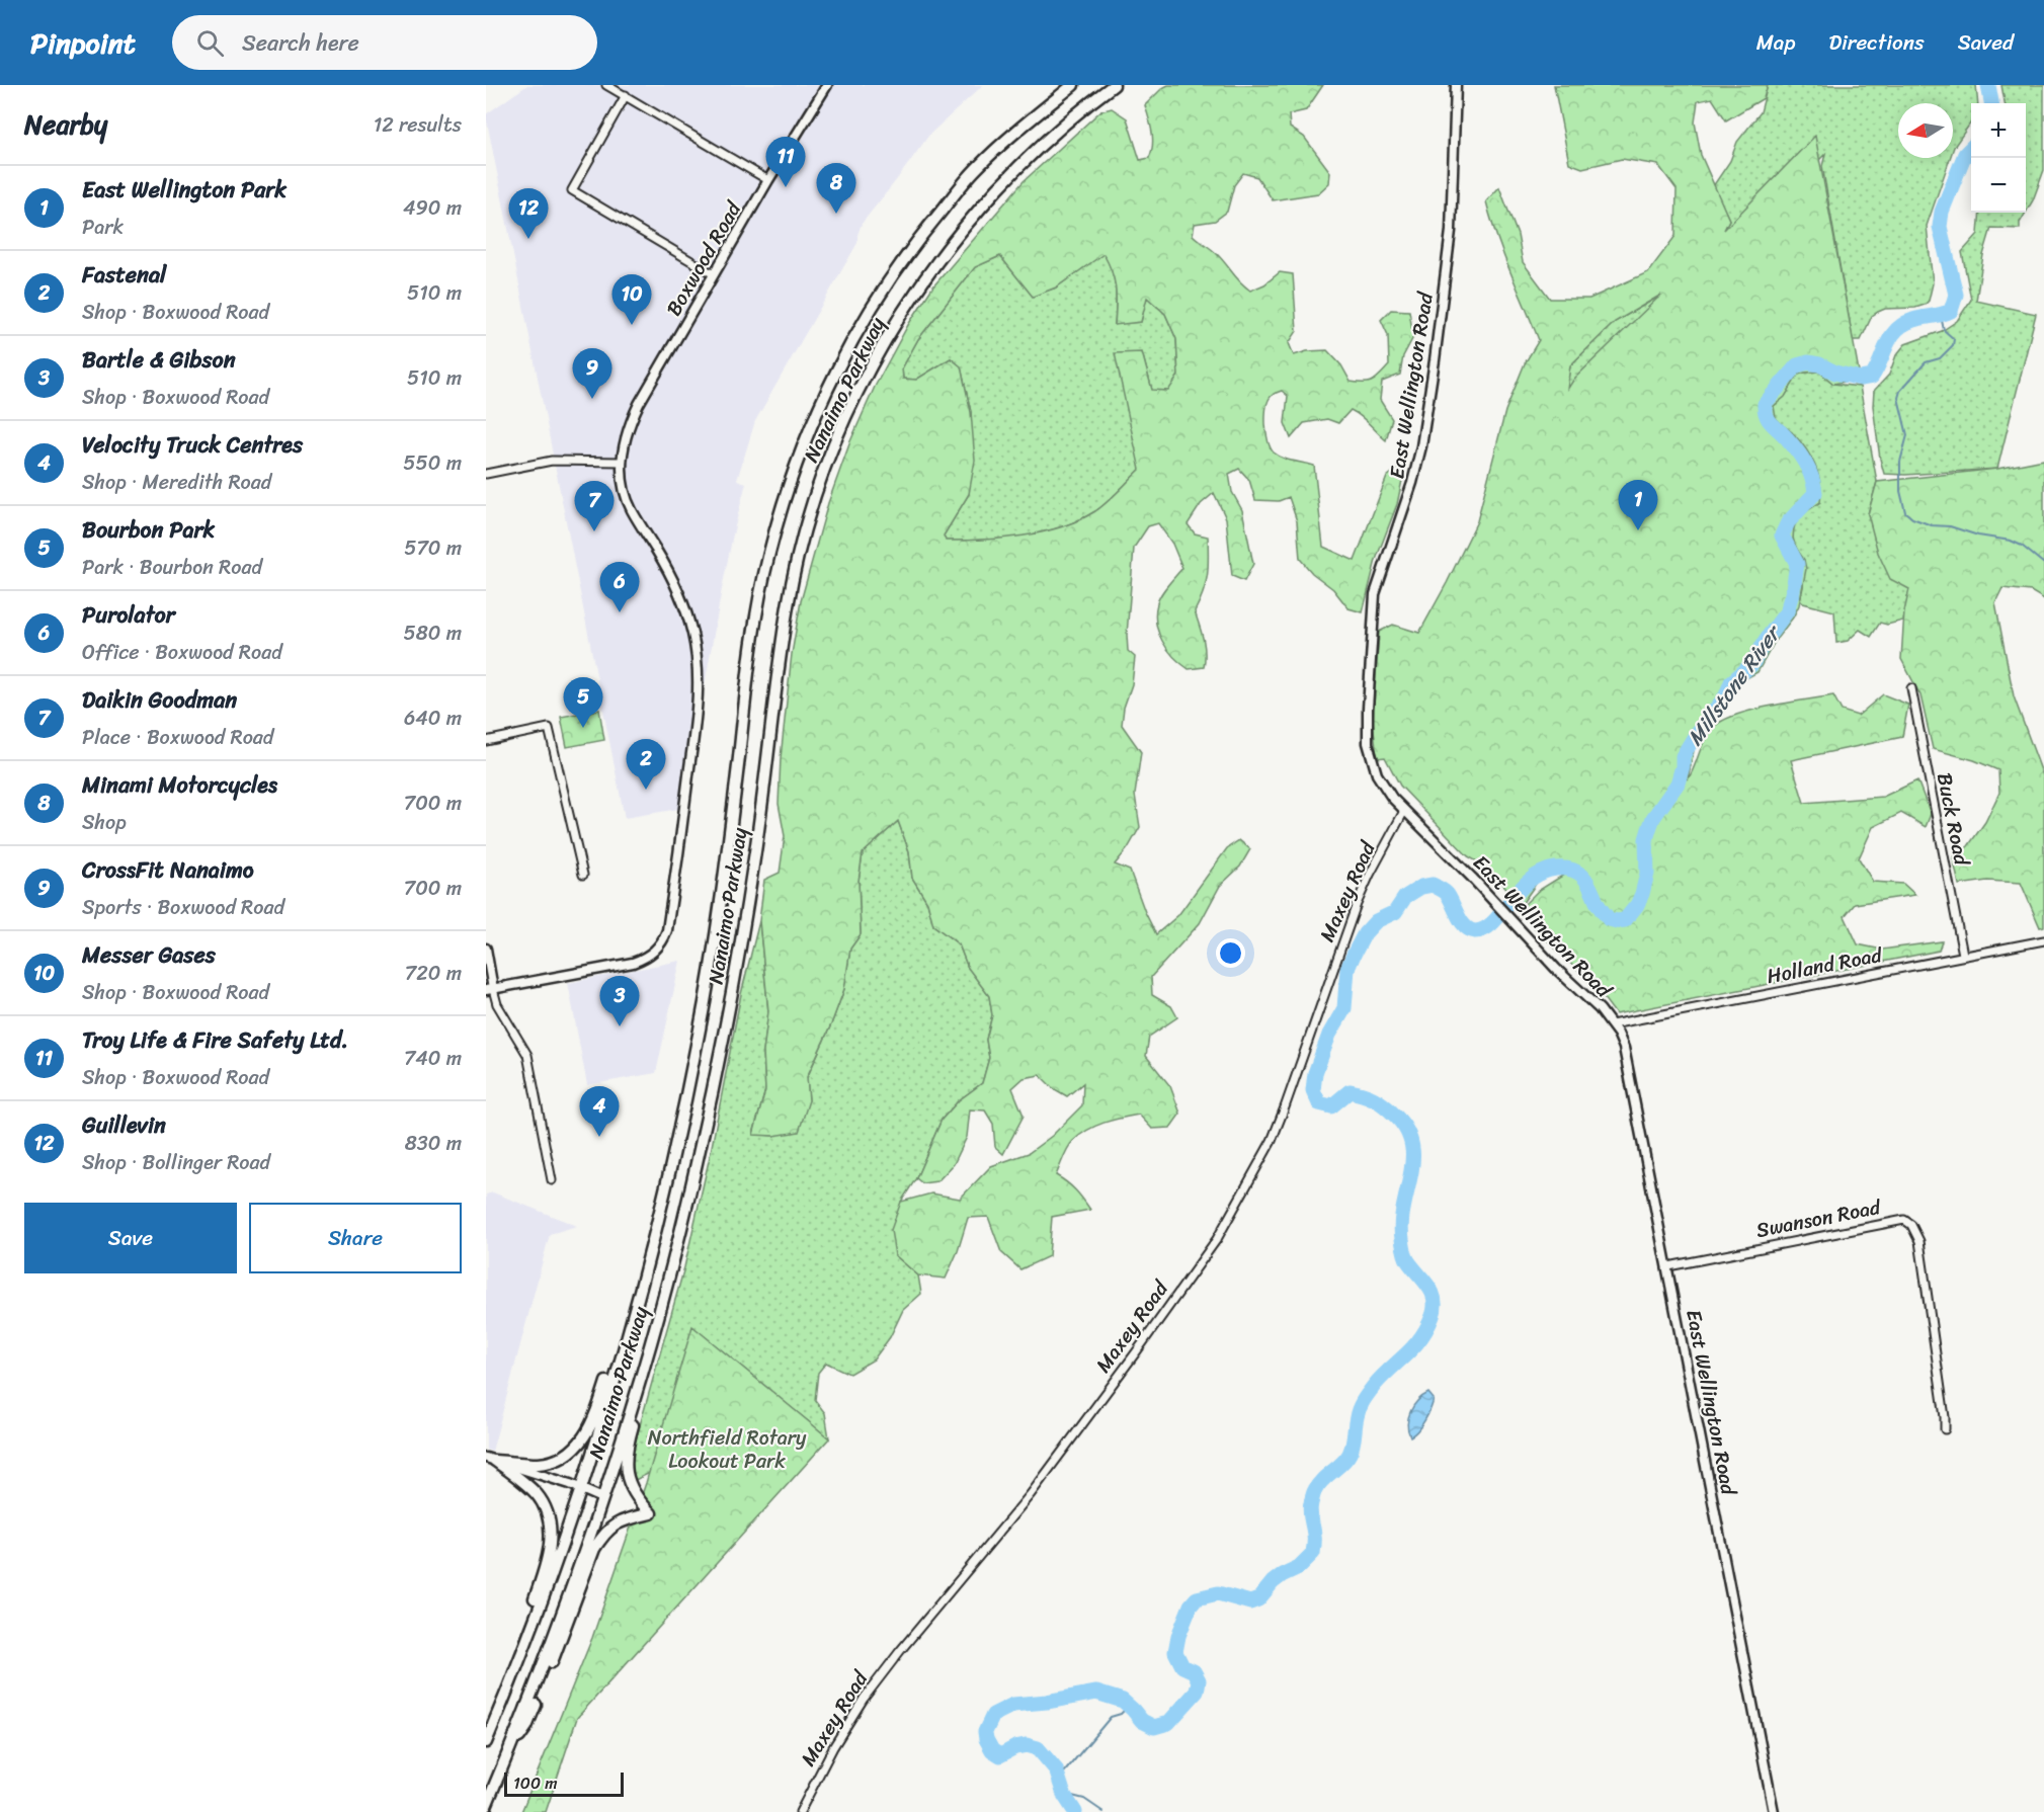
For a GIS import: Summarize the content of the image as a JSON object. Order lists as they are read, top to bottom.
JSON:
{
  "streets": {
    "highway": ["Nanaimo Parkway"],
    "street": [
      "Boxwood Road",
      "East Wellington Road",
      "Buck Road",
      "Maxey Road",
      "Holland Road",
      "Swanson Road"
    ]
  },
  "crossings": [
    ["East Wellington Road", "Maxey Road"],
    ["East Wellington Road", "Holland Road"],
    ["East Wellington Road", "Swanson Road"],
    ["Buck Road", "Holland Road"]
  ],
  "water": ["Millstone River"],
  "parks": ["Northfield Rotary Lookout Park"],
  "scale_bar": "100 m",
  "north": "left",
  "page": {
    "header": "Pinpoint",
    "search": "Search here",
    "nav": ["Map", "Directions", "Saved"],
    "heading": ["Nearby", "12 results"],
    "map_buttons": ["+", "−"],
    "pins": [
      "11",
      "8",
      "12",
      "10",
      "9",
      "1",
      "7",
      "6",
      "5",
      "2",
      "3",
      "4"
    ],
    "list": [
      {
        "mark": "1",
        "name": "East Wellington Park",
        "note": "Park",
        "value": "490 m"
      },
      {
        "mark": "2",
        "name": "Fastenal",
        "note": "Shop · Boxwood Road",
        "value": "510 m"
      },
      {
        "mark": "3",
        "name": "Bartle & Gibson",
        "note": "Shop · Boxwood Road",
        "value": "510 m"
      },
      {
        "mark": "4",
        "name": "Velocity Truck Centres",
        "note": "Shop · Meredith Road",
        "value": "550 m"
      },
      {
        "mark": "5",
        "name": "Bourbon Park",
        "note": "Park · Bourbon Road",
        "value": "570 m"
      },
      {
        "mark": "6",
        "name": "Purolator",
        "note": "Office · Boxwood Road",
        "value": "580 m"
      },
      {
        "mark": "7",
        "name": "Daikin Goodman",
        "note": "Place · Boxwood Road",
        "value": "640 m"
      },
      {
        "mark": "8",
        "name": "Minami Motorcycles",
        "note": "Shop",
        "value": "700 m"
      },
      {
        "mark": "9",
        "name": "CrossFit Nanaimo",
        "note": "Sports · Boxwood Road",
        "value": "700 m"
      },
      {
        "mark": "10",
        "name": "Messer Gases",
        "note": "Shop · Boxwood Road",
        "value": "720 m"
      },
      {
        "mark": "11",
        "name": "Troy Life & Fire Safety Ltd.",
        "note": "Shop · Boxwood Road",
        "value": "740 m"
      },
      {
        "mark": "12",
        "name": "Guillevin",
        "note": "Shop · Bollinger Road",
        "value": "830 m"
      }
    ],
    "buttons": ["Save", "Share"],
    "scale": "100 m"
  }
}
